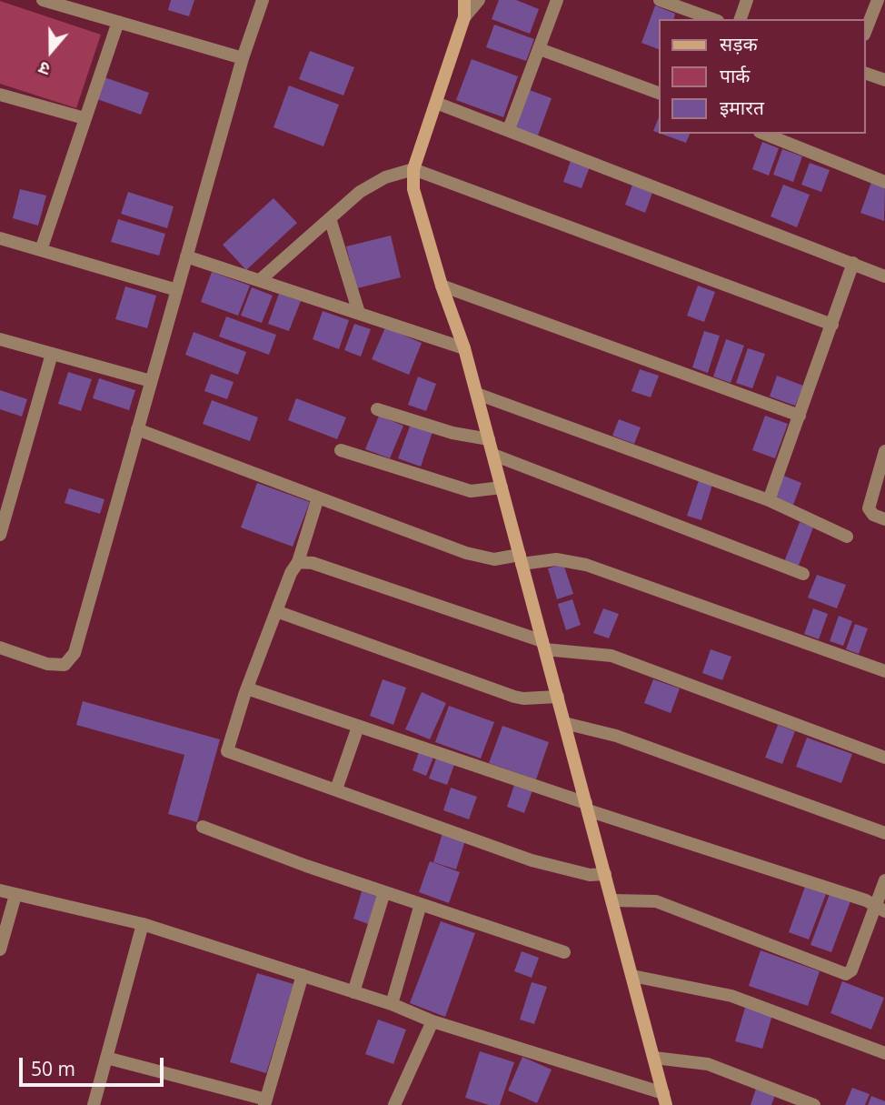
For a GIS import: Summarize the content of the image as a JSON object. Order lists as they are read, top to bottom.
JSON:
{
  "legend": ["सड़क", "पार्क", "इमारत"],
  "scale_bar": "50 m",
  "north": "bottom"
}
